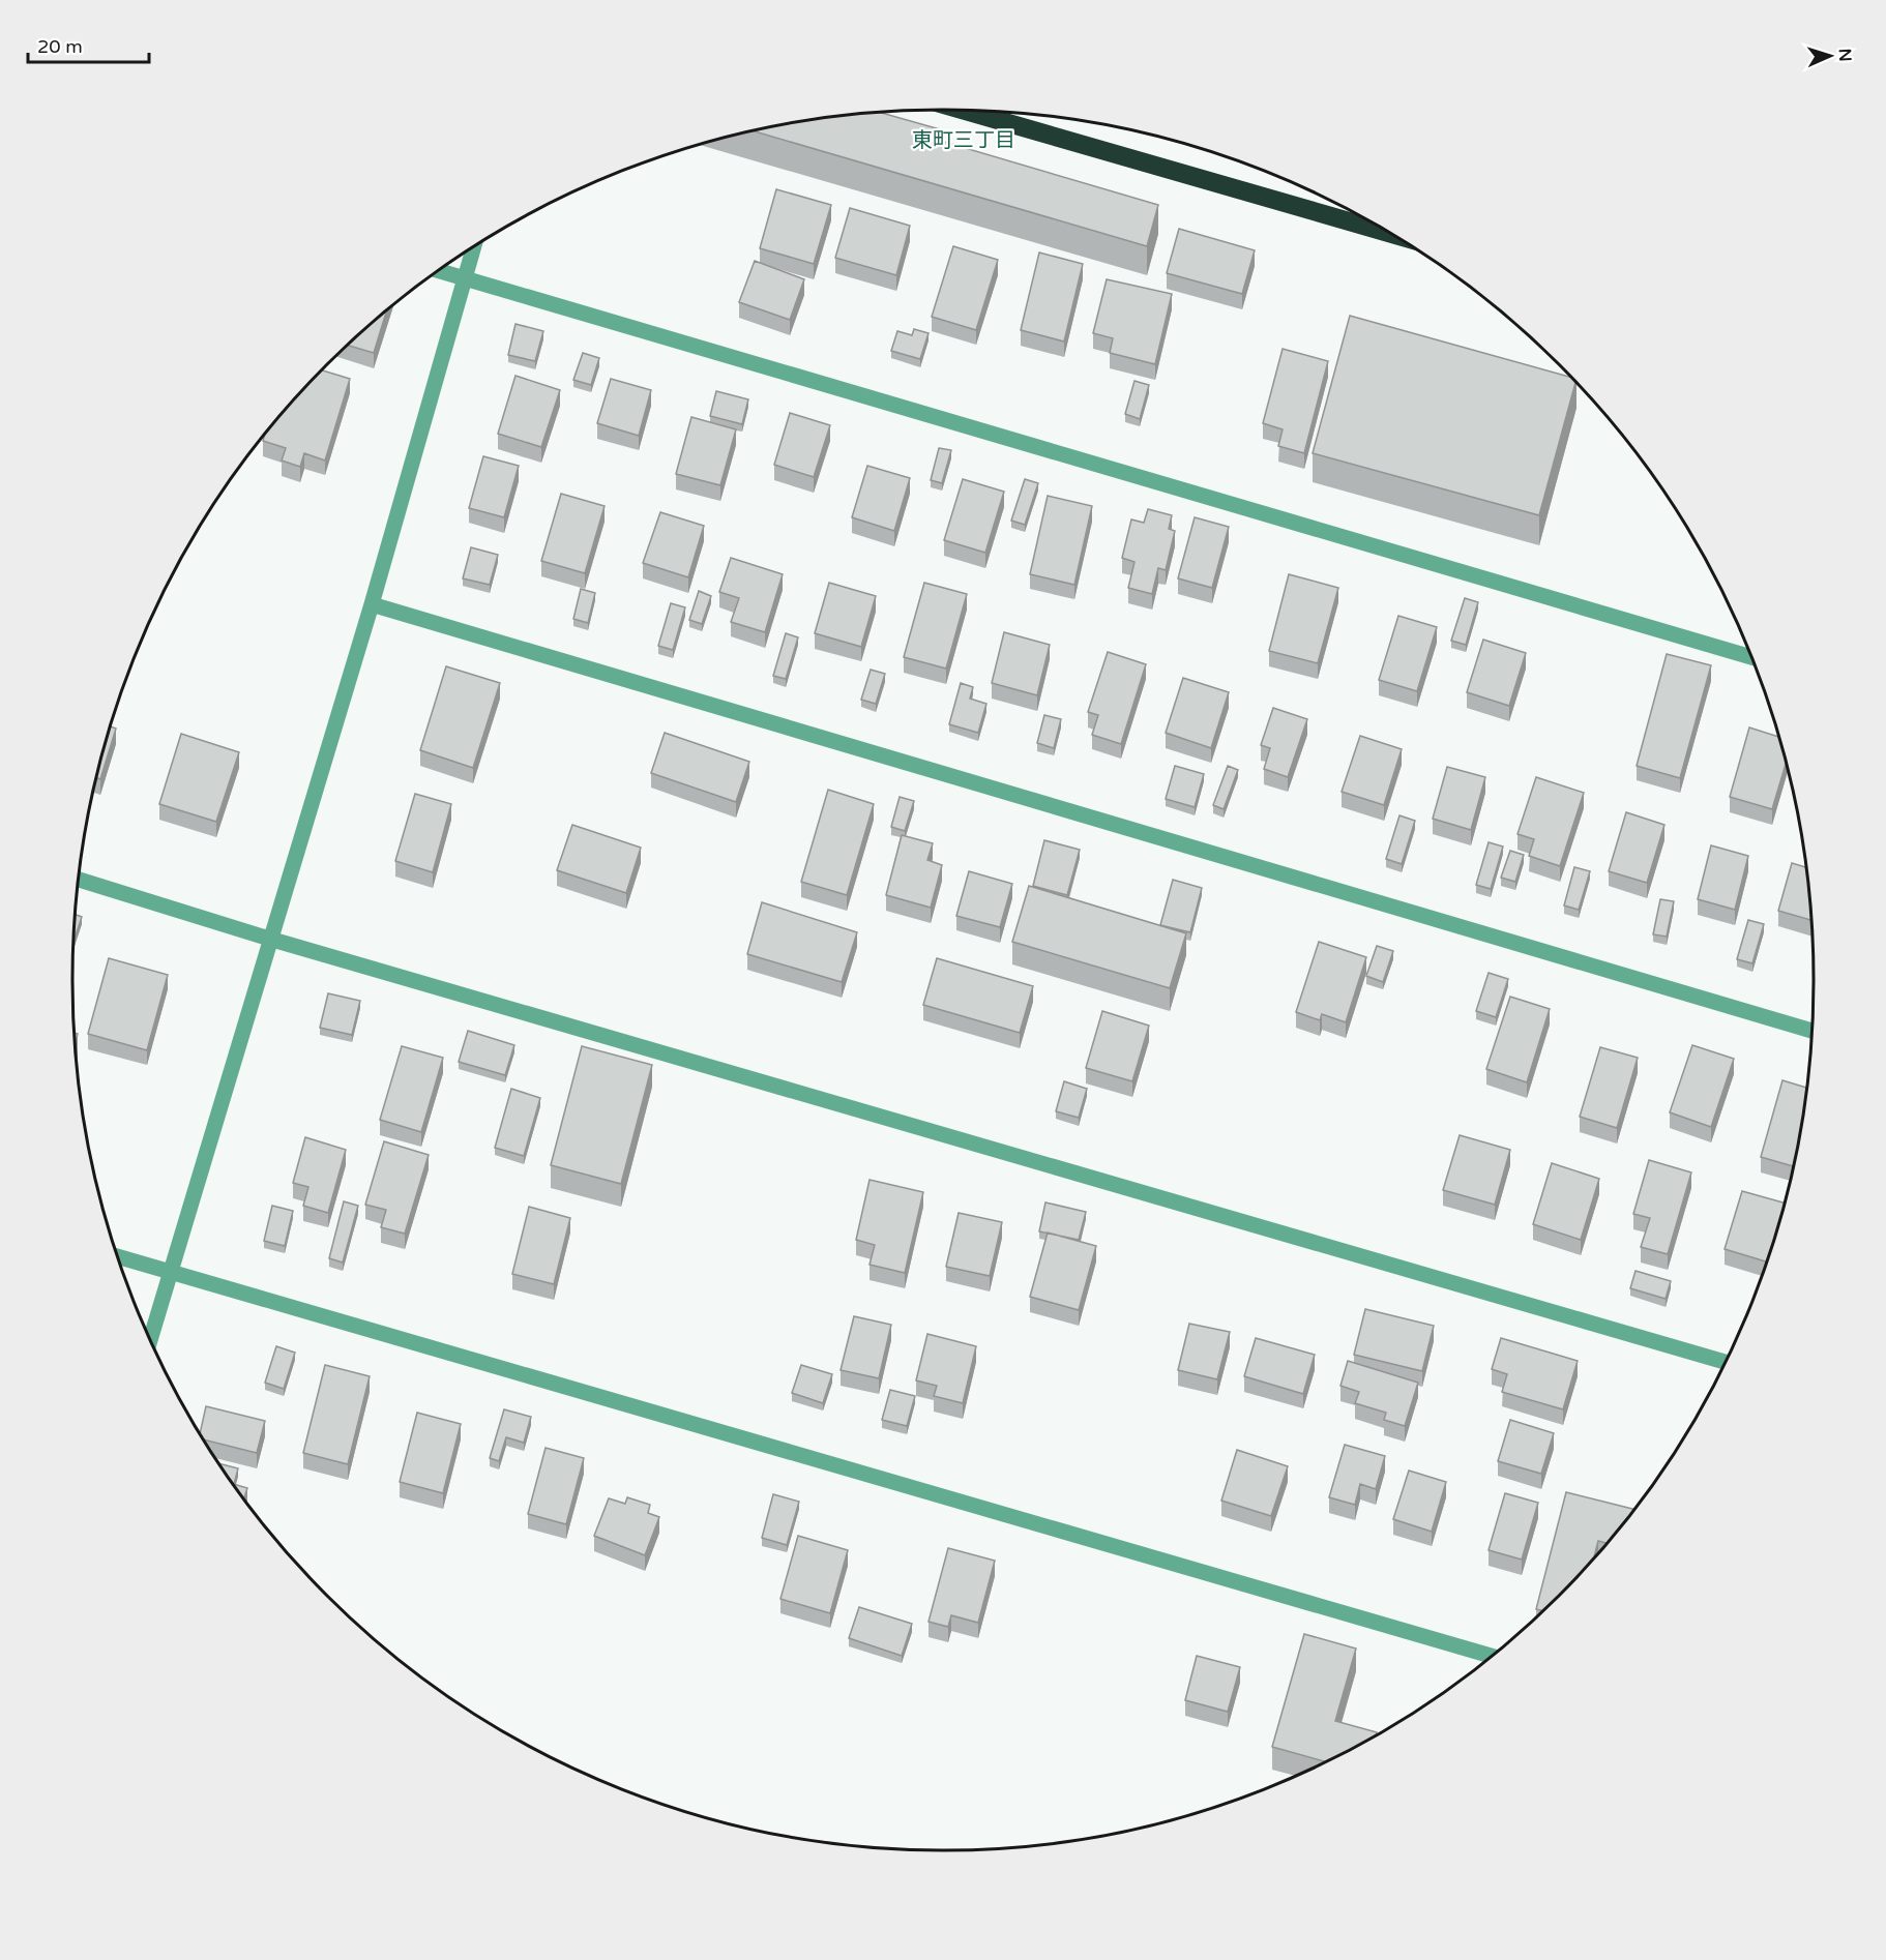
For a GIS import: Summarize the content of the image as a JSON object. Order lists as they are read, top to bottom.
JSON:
{
  "districts": ["東町三丁目"],
  "scale_bar": "20 m",
  "north": "right"
}
